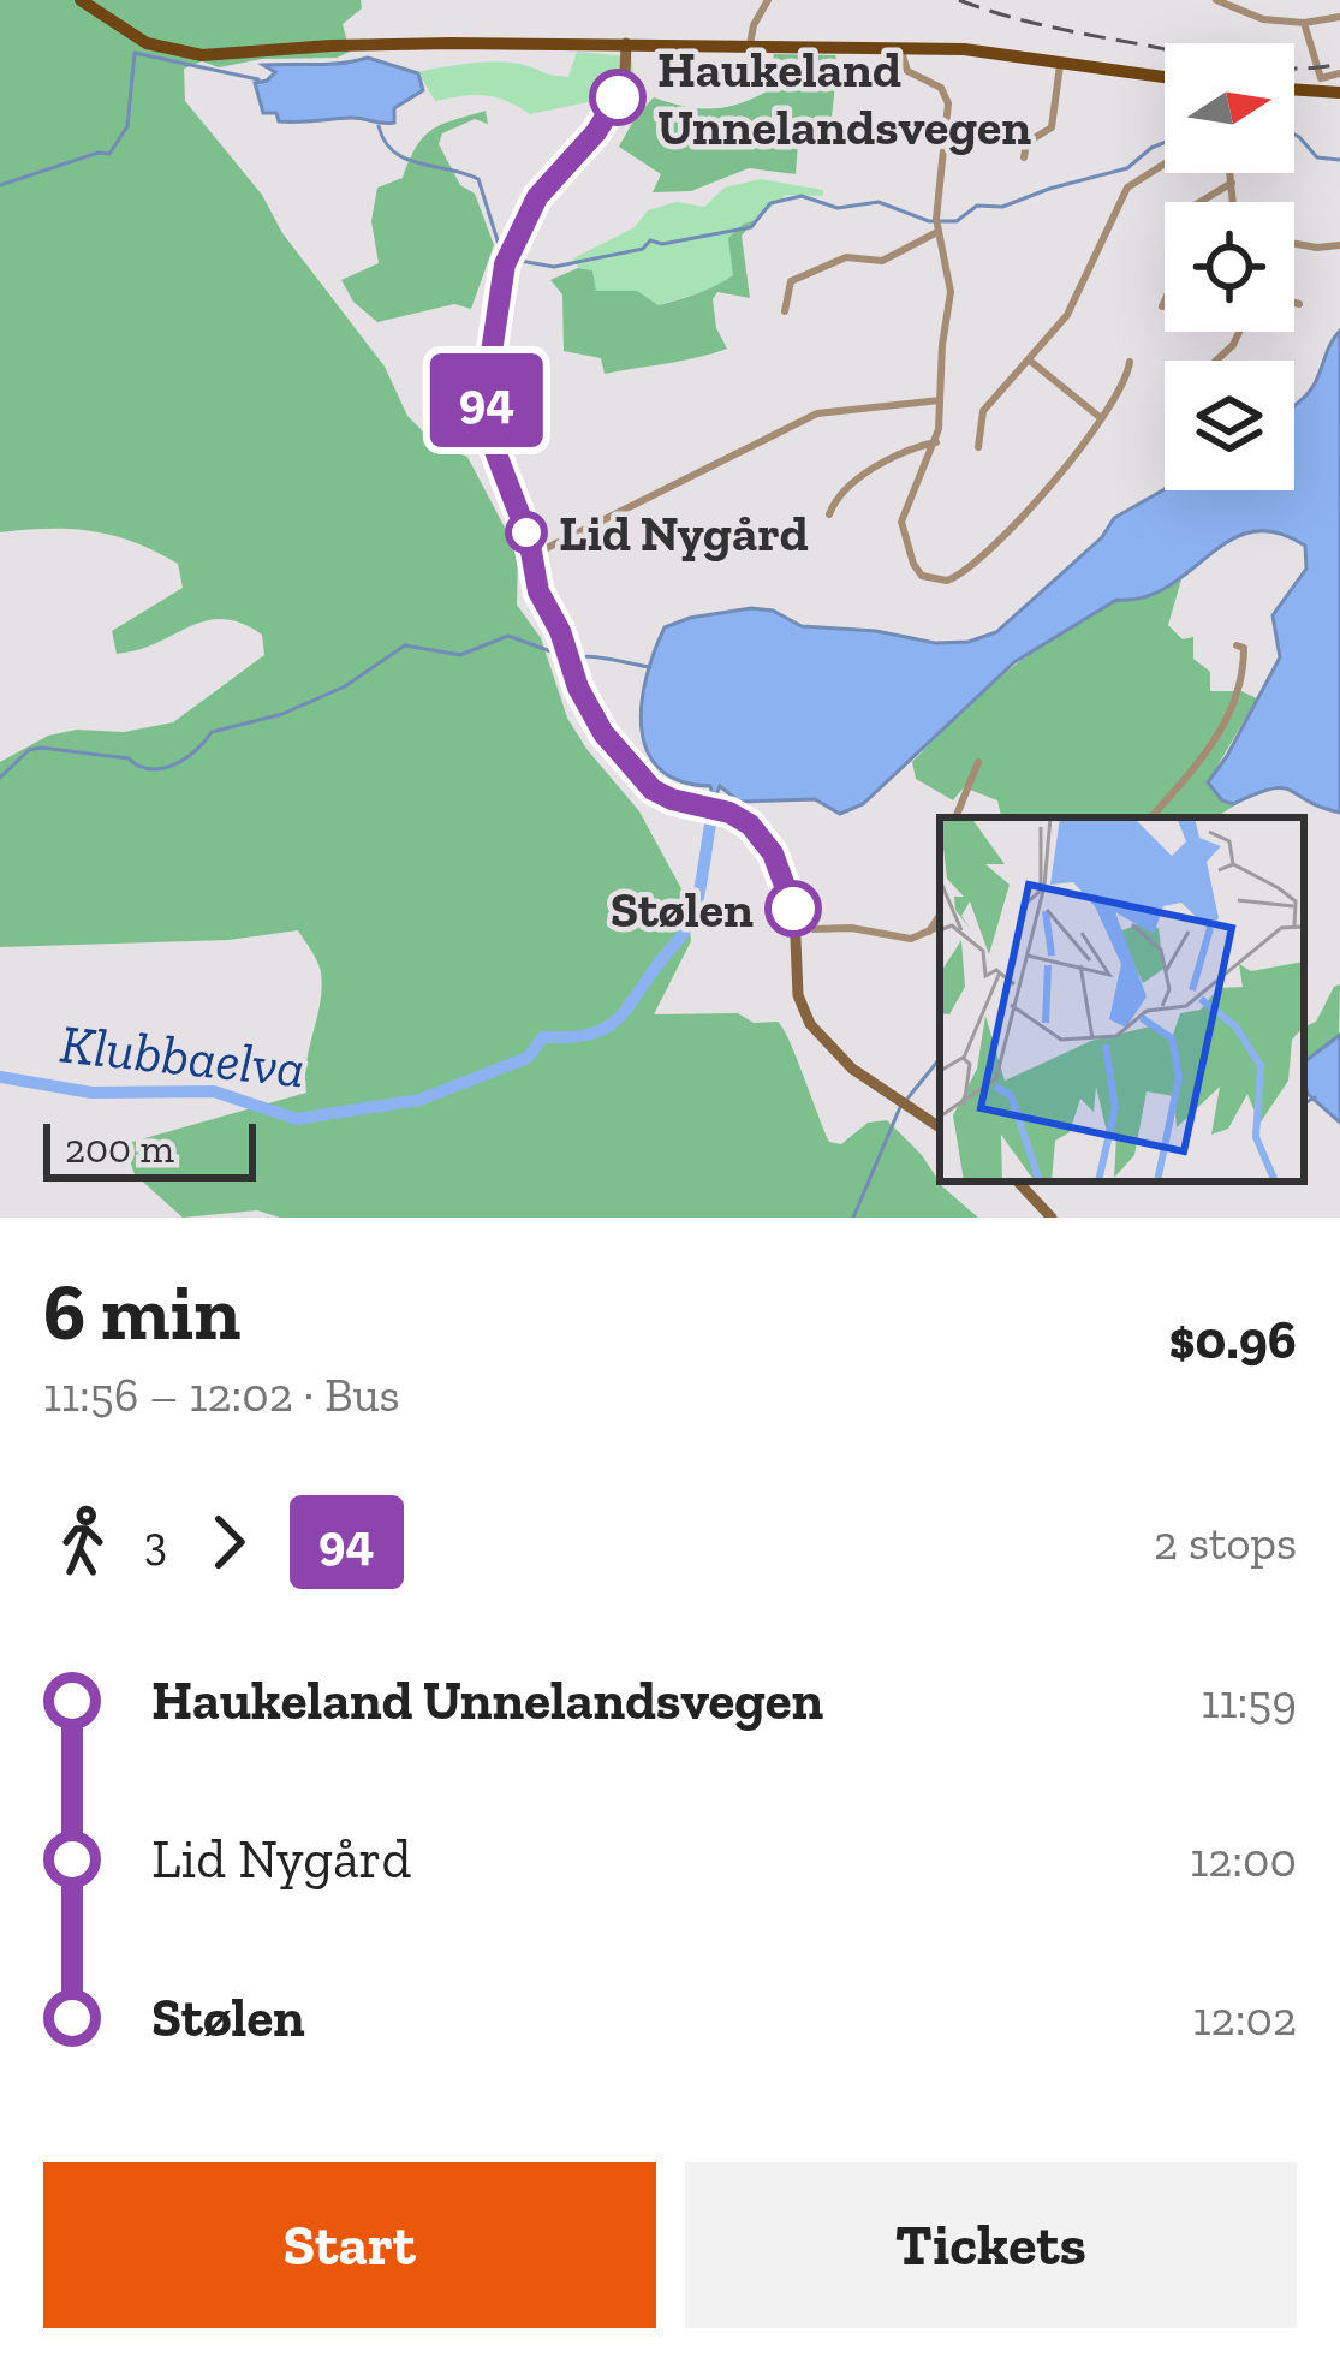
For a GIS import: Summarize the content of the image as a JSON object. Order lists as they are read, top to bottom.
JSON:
{
  "water": ["Klubbaelva"],
  "places": ["Haukeland Unnelandsvegen", "Lid Nygård", "Stølen"],
  "lines": ["bus line 94"],
  "scale_bar": "200 m",
  "north": "right",
  "page": {
    "on_map": "94",
    "scale": "200 m",
    "heading": ["6 min", "11:56 – 12:02 · Bus", "$0.96"],
    "legs": ["3", "94", "2 stops"],
    "list": [
      {
        "name": "Haukeland Unnelandsvegen",
        "value": "11:59"
      },
      {
        "name": "Lid Nygård",
        "value": "12:00"
      },
      {
        "name": "Stølen",
        "value": "12:02"
      }
    ],
    "buttons": ["Start", "Tickets"]
  }
}
